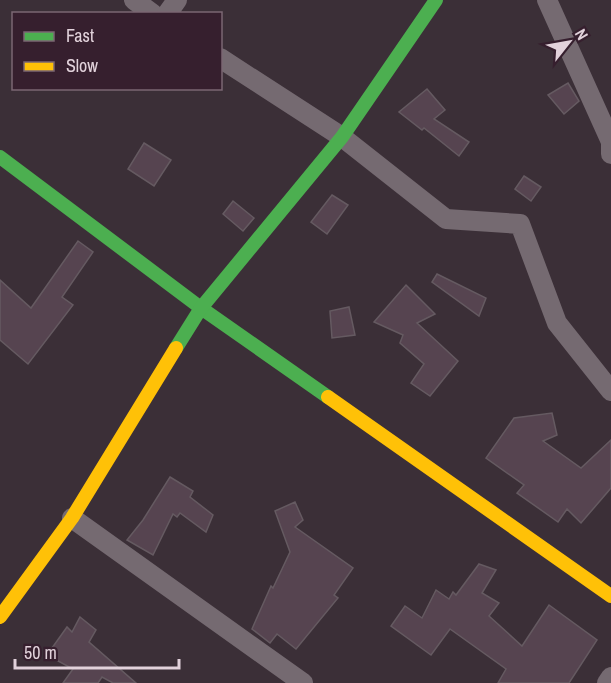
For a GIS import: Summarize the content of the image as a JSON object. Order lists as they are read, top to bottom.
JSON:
{
  "legend": ["Fast", "Slow"],
  "scale_bar": "50 m",
  "north": "top right"
}
